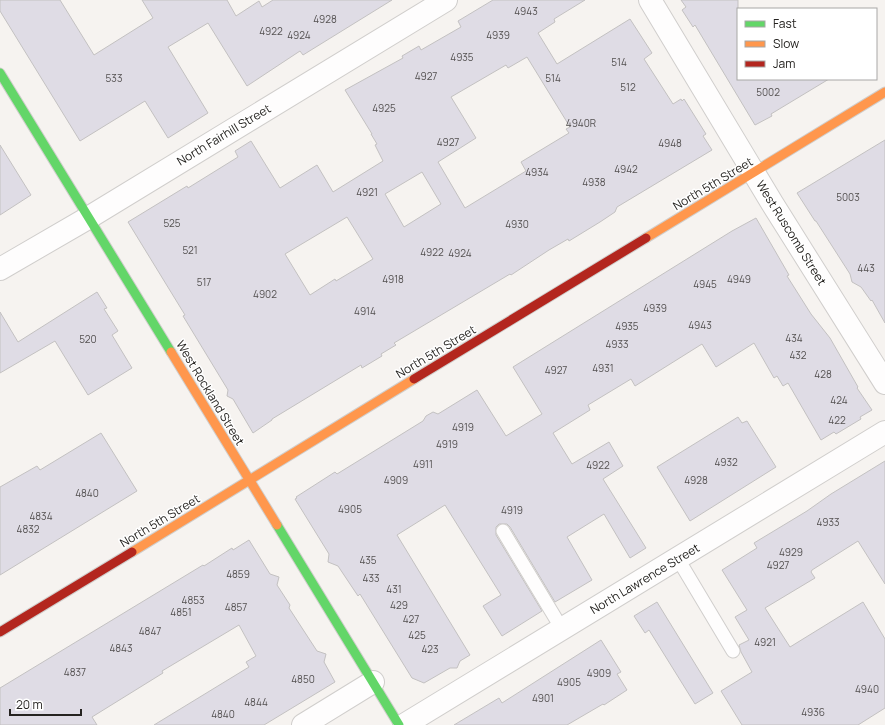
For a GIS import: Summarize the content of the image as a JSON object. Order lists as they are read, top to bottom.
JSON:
{
  "streets": {
    "street": [
      "North Fairhill Street",
      "North 5th Street",
      "West Ruscomb Street",
      "West Rockland Street",
      "North Lawrence Street"
    ]
  },
  "crossings": [
    ["North Fairhill Street", "West Rockland Street"],
    ["North 5th Street", "West Ruscomb Street"],
    ["North 5th Street", "West Rockland Street"]
  ],
  "house_numbers": [
    "4943",
    "4928",
    "4922",
    "4924",
    "4939",
    "4935",
    "514",
    "4927",
    "533",
    "514",
    "512",
    "5002",
    "4925",
    "4940R",
    "4927",
    "4948",
    "4942",
    "4934",
    "4938",
    "4921",
    "5003",
    "525",
    "4930",
    "521",
    "4922",
    "4924",
    "443",
    "4918",
    "4949",
    "517",
    "4945",
    "4902",
    "4939",
    "4914",
    "4943",
    "4935",
    "434",
    "520",
    "4933",
    "432",
    "4931",
    "4927",
    "428",
    "424",
    "422",
    "4919",
    "4919",
    "4932",
    "4911",
    "4922",
    "4909",
    "4928",
    "4840",
    "4905",
    "4919",
    "4834",
    "4933",
    "4832",
    "4929",
    "435",
    "4927",
    "4859",
    "433",
    "431",
    "4853",
    "429",
    "4857",
    "4851",
    "427",
    "4847",
    "425",
    "4921",
    "4843",
    "423",
    "4837",
    "4909",
    "4850",
    "4905",
    "4940",
    "4901",
    "4844",
    "4936",
    "4840"
  ],
  "legend": ["Fast", "Slow", "Jam"],
  "scale_bar": "20 m"
}
